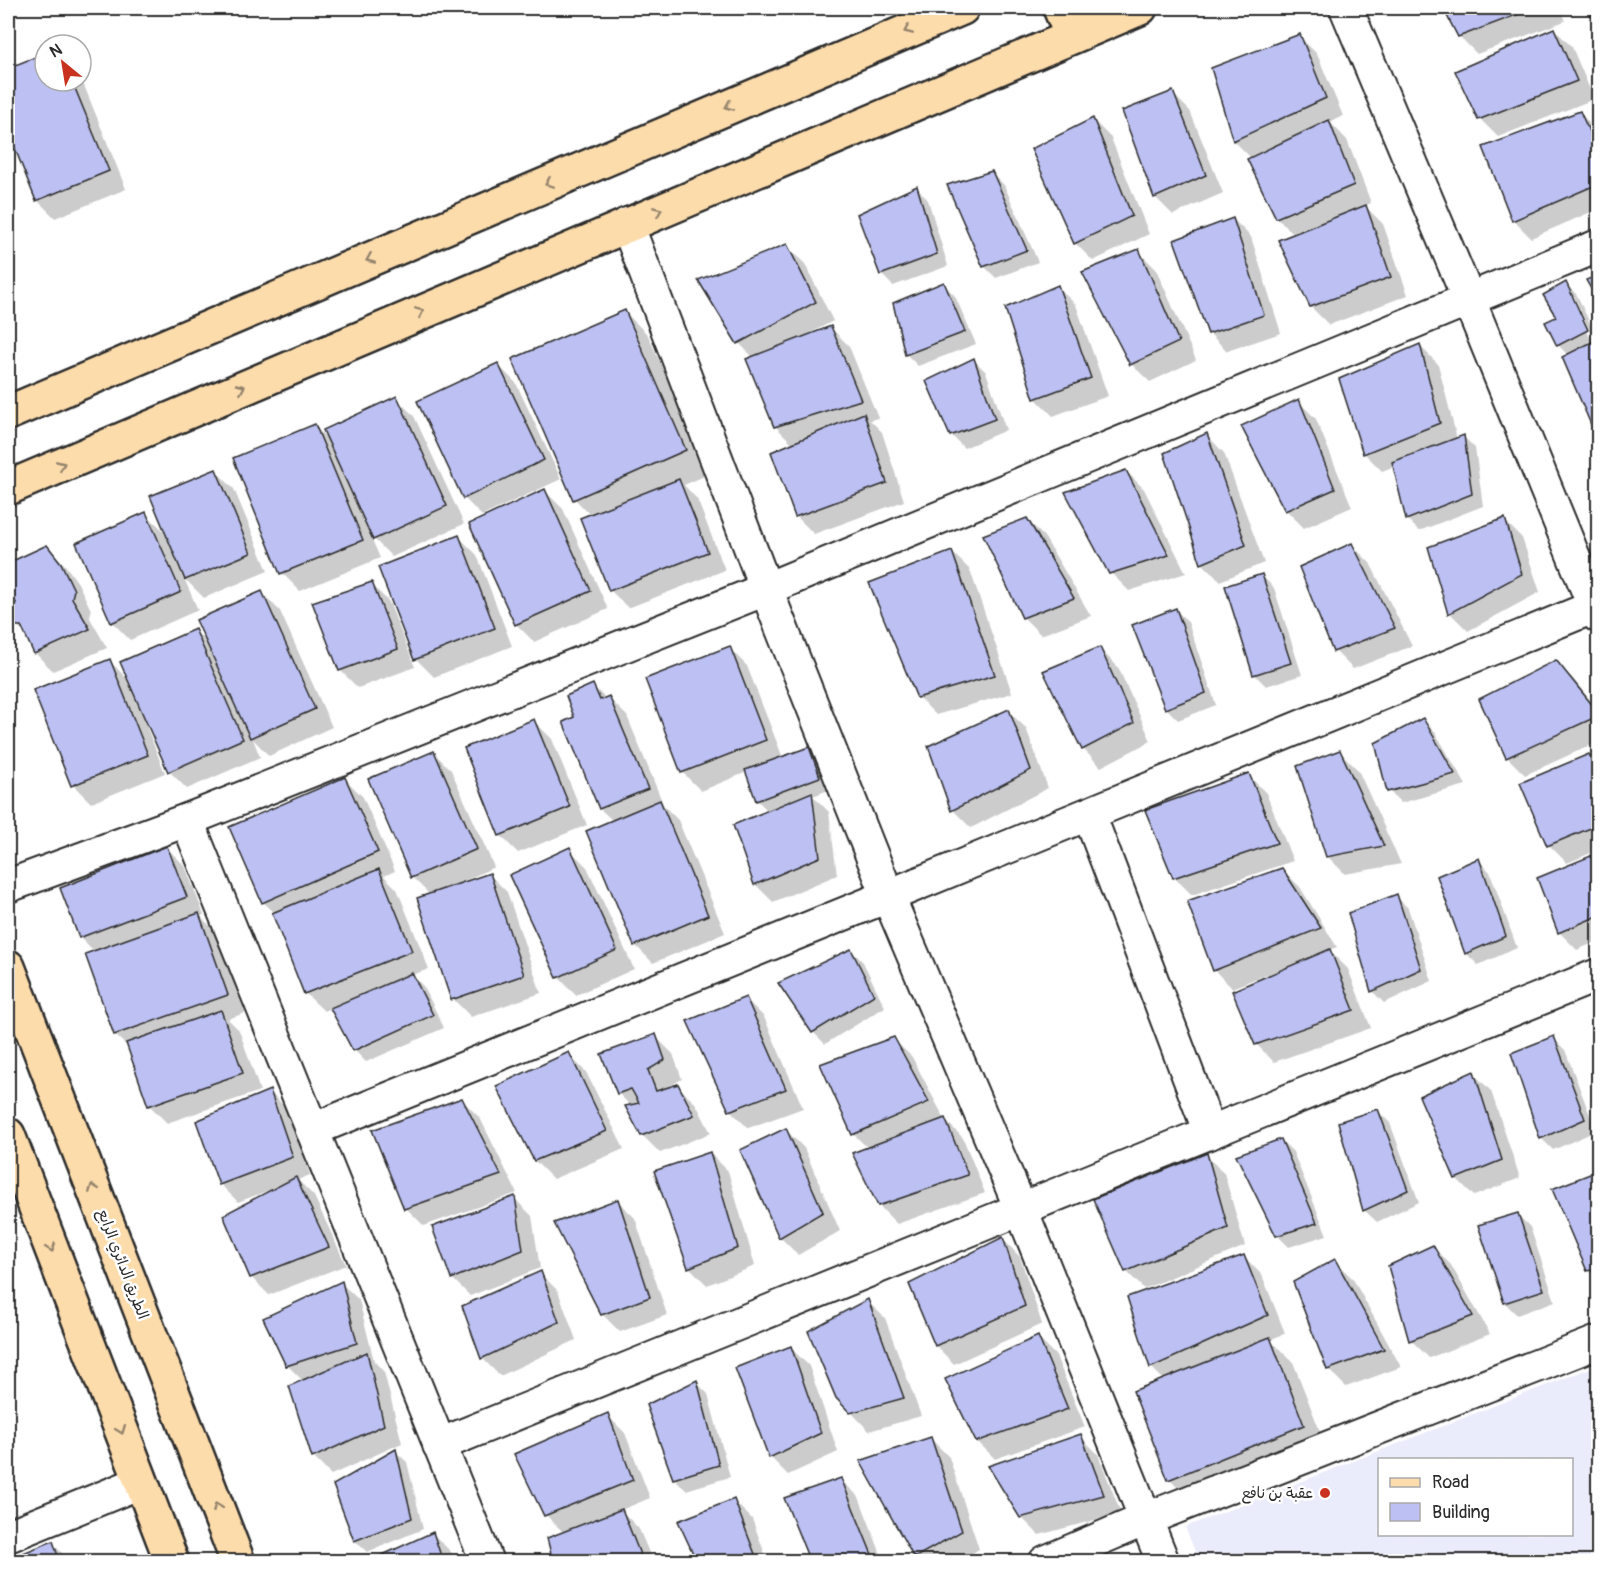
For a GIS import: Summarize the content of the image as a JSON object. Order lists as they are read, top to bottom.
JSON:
{
  "streets": {
    "main road": ["الطريق الدائري الرابع"]
  },
  "places": ["عقبة بن نافع"],
  "legend": ["Road", "Building"],
  "north": "top left"
}
